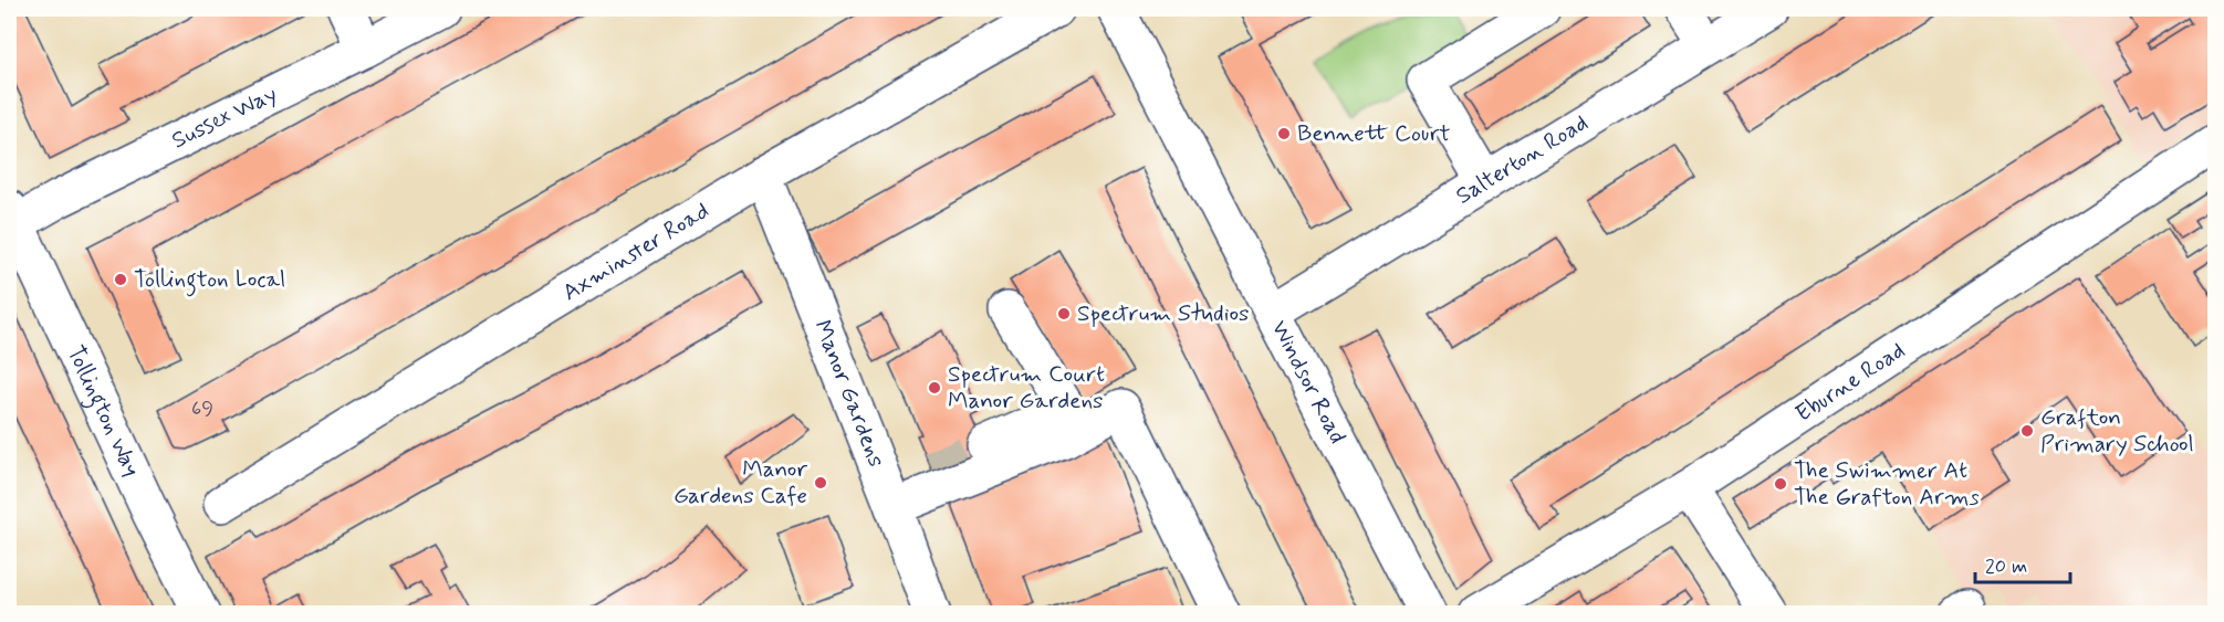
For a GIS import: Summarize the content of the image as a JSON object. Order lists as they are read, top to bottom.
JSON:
{
  "streets": {
    "street": [
      "Sussex Way",
      "Salterton Road",
      "Axminster Road",
      "Windsor Road",
      "Eburne Road",
      "Manor Gardens",
      "Tollington Way"
    ]
  },
  "crossings": [
    ["Sussex Way", "Tollington Way"],
    ["Salterton Road", "Windsor Road"],
    ["Axminster Road", "Manor Gardens"]
  ],
  "places": [
    "Bennett Court",
    "Tollington Local",
    "Spectrum Studios",
    "Spectrum Court Manor Gardens",
    "Grafton Primary School",
    "Manor Gardens Cafe",
    "The Swimmer At The Grafton Arms"
  ],
  "house_numbers": ["69"],
  "scale_bar": "20 m"
}
